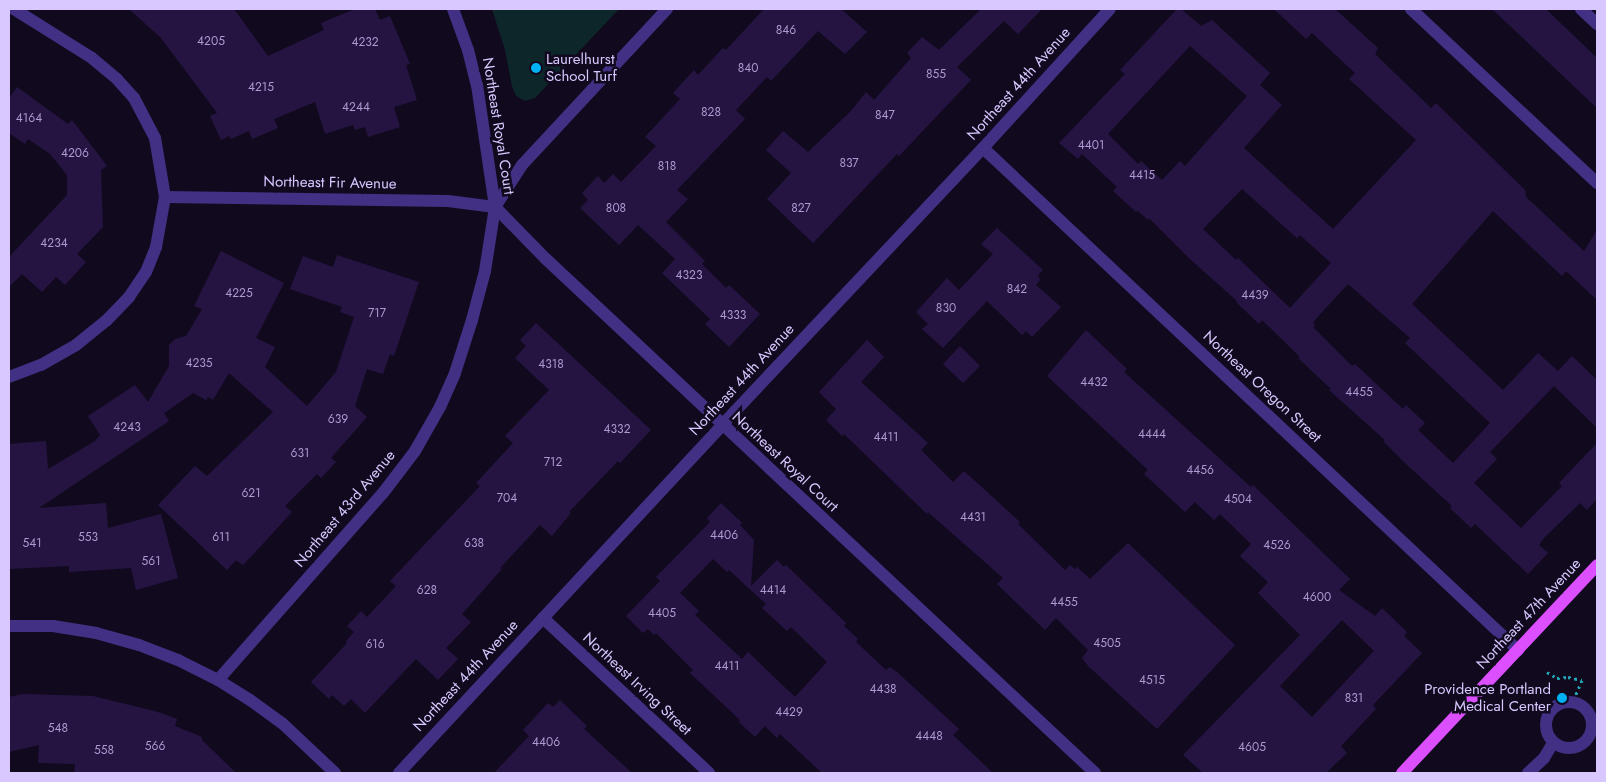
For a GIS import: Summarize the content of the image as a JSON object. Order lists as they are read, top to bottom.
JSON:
{
  "streets": {
    "main road": ["Northeast 47th Avenue"],
    "street": [
      "Northeast 44th Avenue",
      "Northeast Royal Court",
      "Northeast Fir Avenue",
      "Northeast Oregon Street",
      "Northeast 43rd Avenue",
      "Northeast Irving Street"
    ]
  },
  "crossings": [
    ["Northeast 44th Avenue", "Northeast Royal Court"],
    ["Northeast 44th Avenue", "Northeast Oregon Street"],
    ["Northeast 44th Avenue", "Northeast Irving Street"],
    ["Northeast Royal Court", "Northeast Fir Avenue"],
    ["Northeast Royal Court", "Northeast 43rd Avenue"],
    ["Northeast Fir Avenue", "Northeast 43rd Avenue"],
    ["Northeast Oregon Street", "Northeast 47th Avenue"]
  ],
  "places": ["Laurelhurst School Turf", "Providence Portland Medical Center"],
  "house_numbers": [
    "846",
    "4205",
    "4232",
    "840",
    "855",
    "4215",
    "4244",
    "828",
    "847",
    "4164",
    "4401",
    "4206",
    "837",
    "818",
    "4415",
    "808",
    "827",
    "4234",
    "4323",
    "842",
    "4225",
    "4439",
    "830",
    "717",
    "4333",
    "4235",
    "4318",
    "4432",
    "4455",
    "639",
    "4243",
    "4332",
    "4444",
    "4411",
    "631",
    "712",
    "4456",
    "621",
    "704",
    "4504",
    "4431",
    "4406",
    "553",
    "611",
    "541",
    "638",
    "4526",
    "561",
    "628",
    "4414",
    "4600",
    "4455",
    "4405",
    "4505",
    "616",
    "4411",
    "4515",
    "4438",
    "831",
    "4429",
    "548",
    "4448",
    "4406",
    "566",
    "4605",
    "558"
  ]
}
